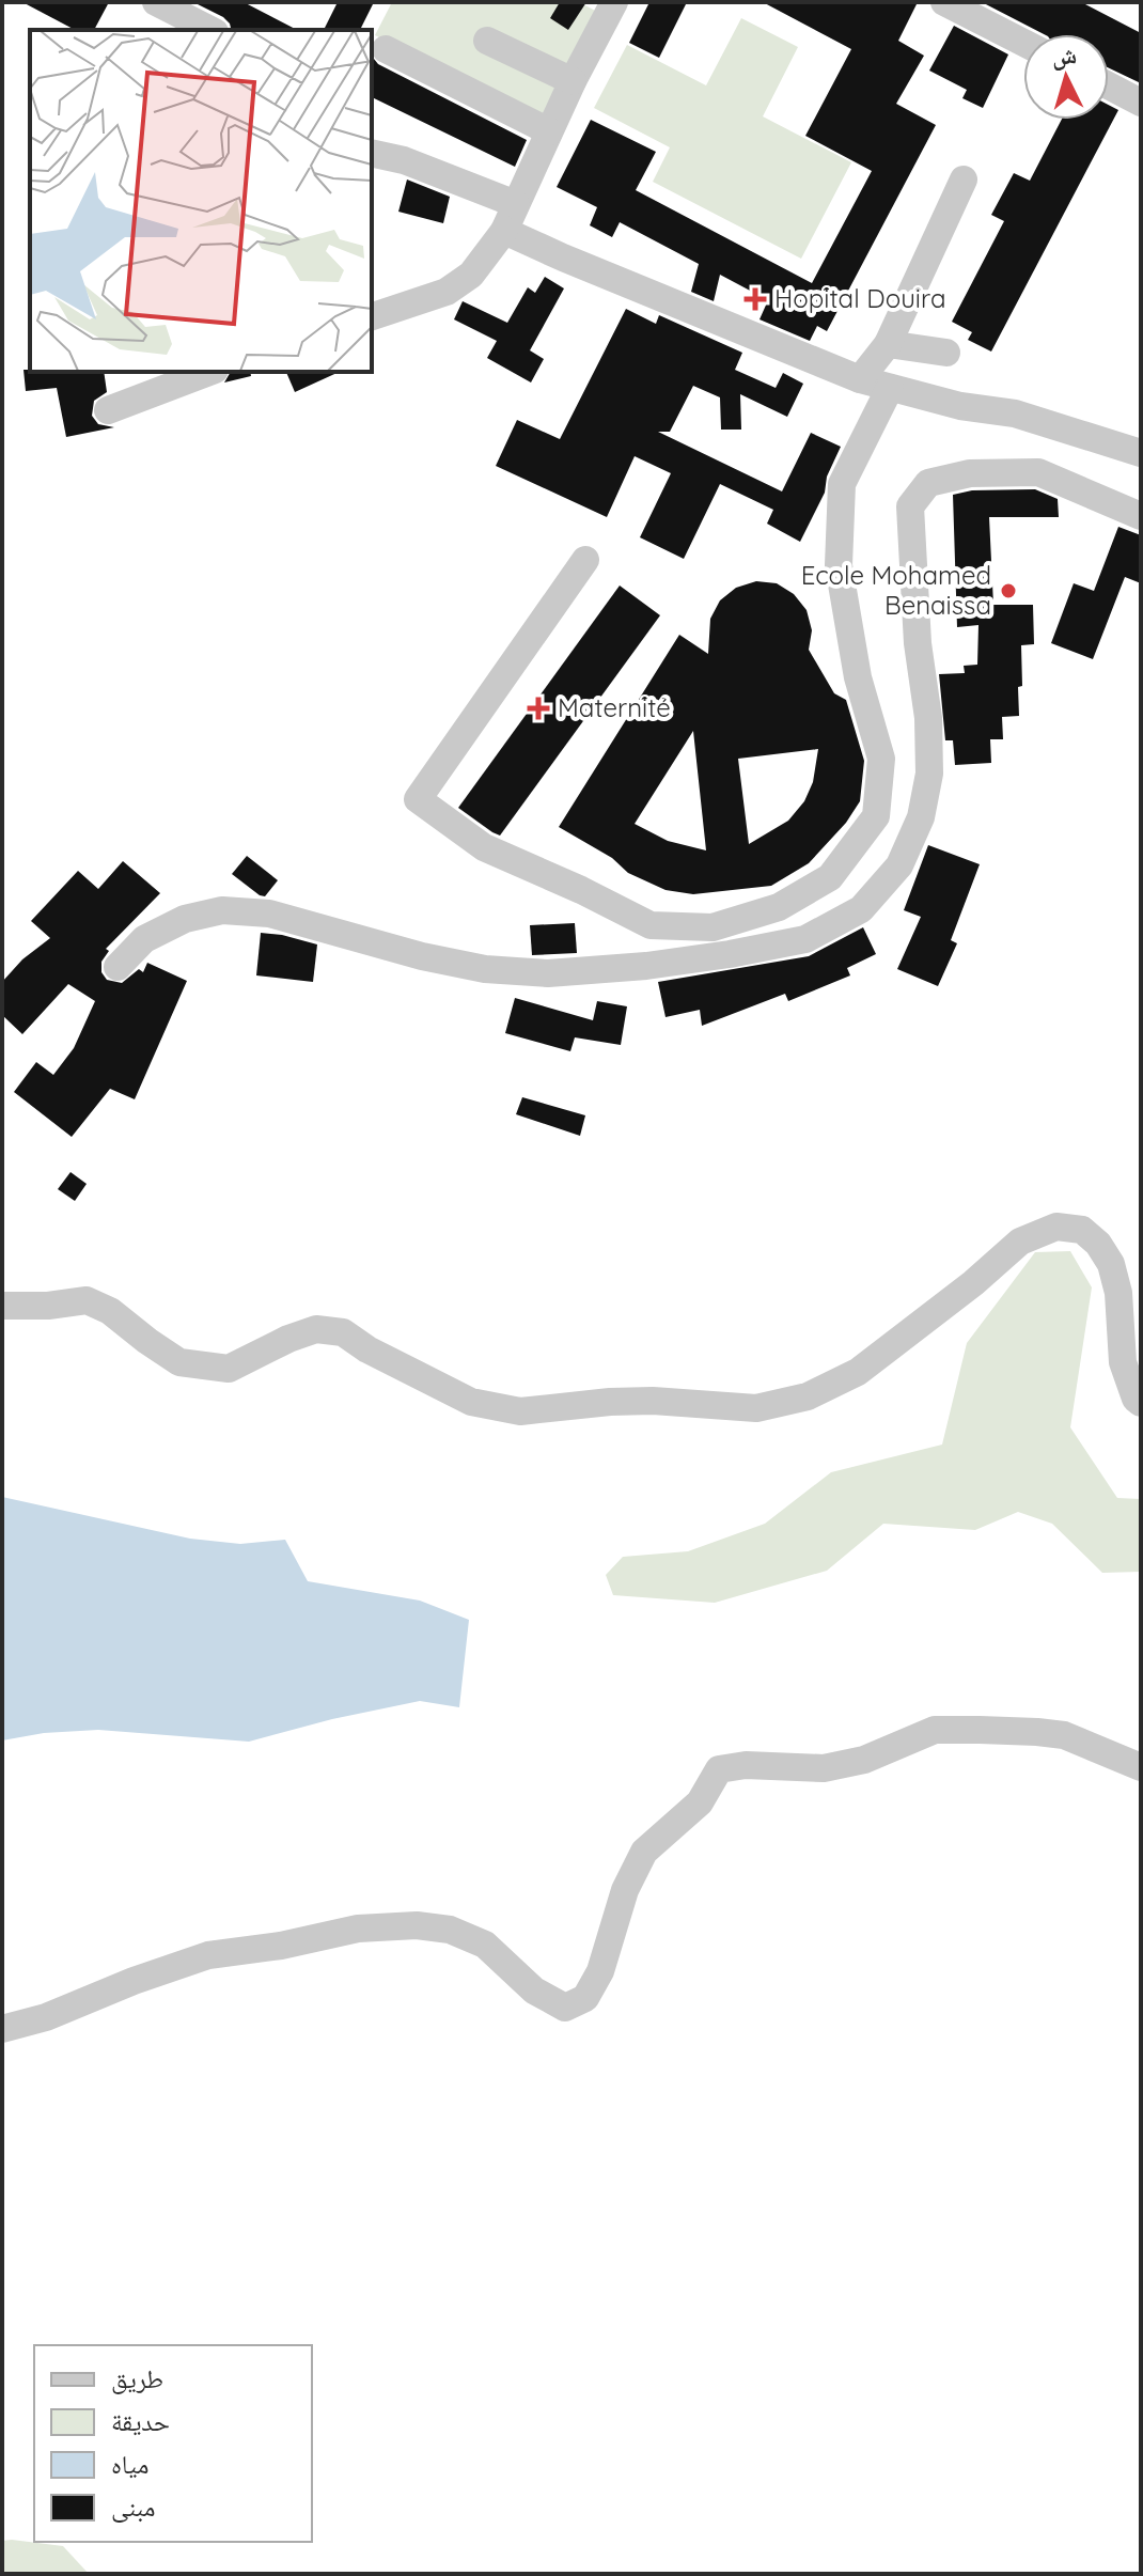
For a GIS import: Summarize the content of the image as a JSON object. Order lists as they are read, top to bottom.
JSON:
{
  "places": {
    "health": ["Hopital Douira", "Maternité"],
    "other": ["Ecole Mohamed Benaissa"]
  },
  "legend": [
    "طريق",
    "حديقة",
    "مياه",
    "مبنى"
  ],
  "north": "top"
}
